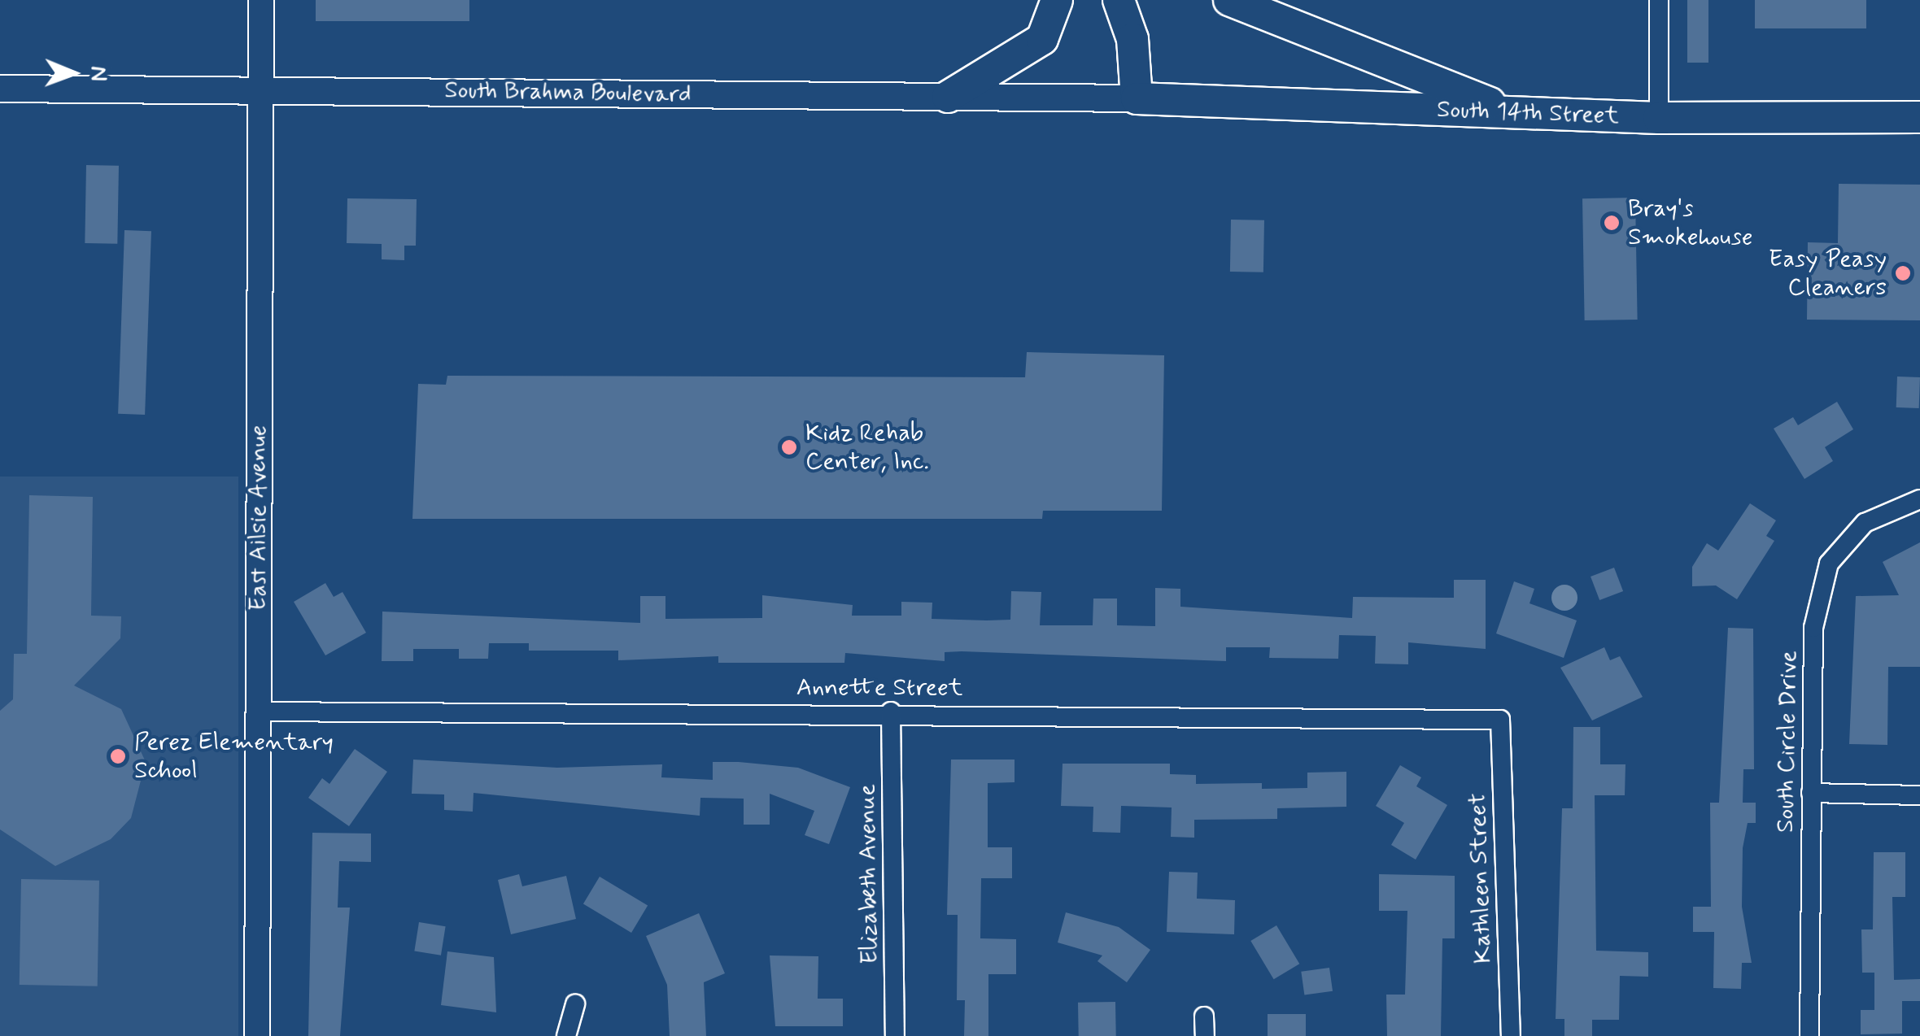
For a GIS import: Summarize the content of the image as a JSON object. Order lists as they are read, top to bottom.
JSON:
{
  "streets": {
    "main road": ["South Brahma Boulevard", "South 14th Street"],
    "street": [
      "East Ailsie Avenue",
      "Annette Street",
      "South Circle Drive",
      "Elizabeth Avenue",
      "Kathleen Street"
    ]
  },
  "crossings": [
    ["South Brahma Boulevard", "South 14th Street"],
    ["South Brahma Boulevard", "East Ailsie Avenue"],
    ["East Ailsie Avenue", "Annette Street"],
    ["Annette Street", "Elizabeth Avenue"],
    ["Annette Street", "Kathleen Street"]
  ],
  "places": [
    "Bray's Smokehouse",
    "Easy Peasy Cleaners",
    "Kidz Rehab Center, Inc.",
    "Perez Elementary School"
  ],
  "north": "right"
}
